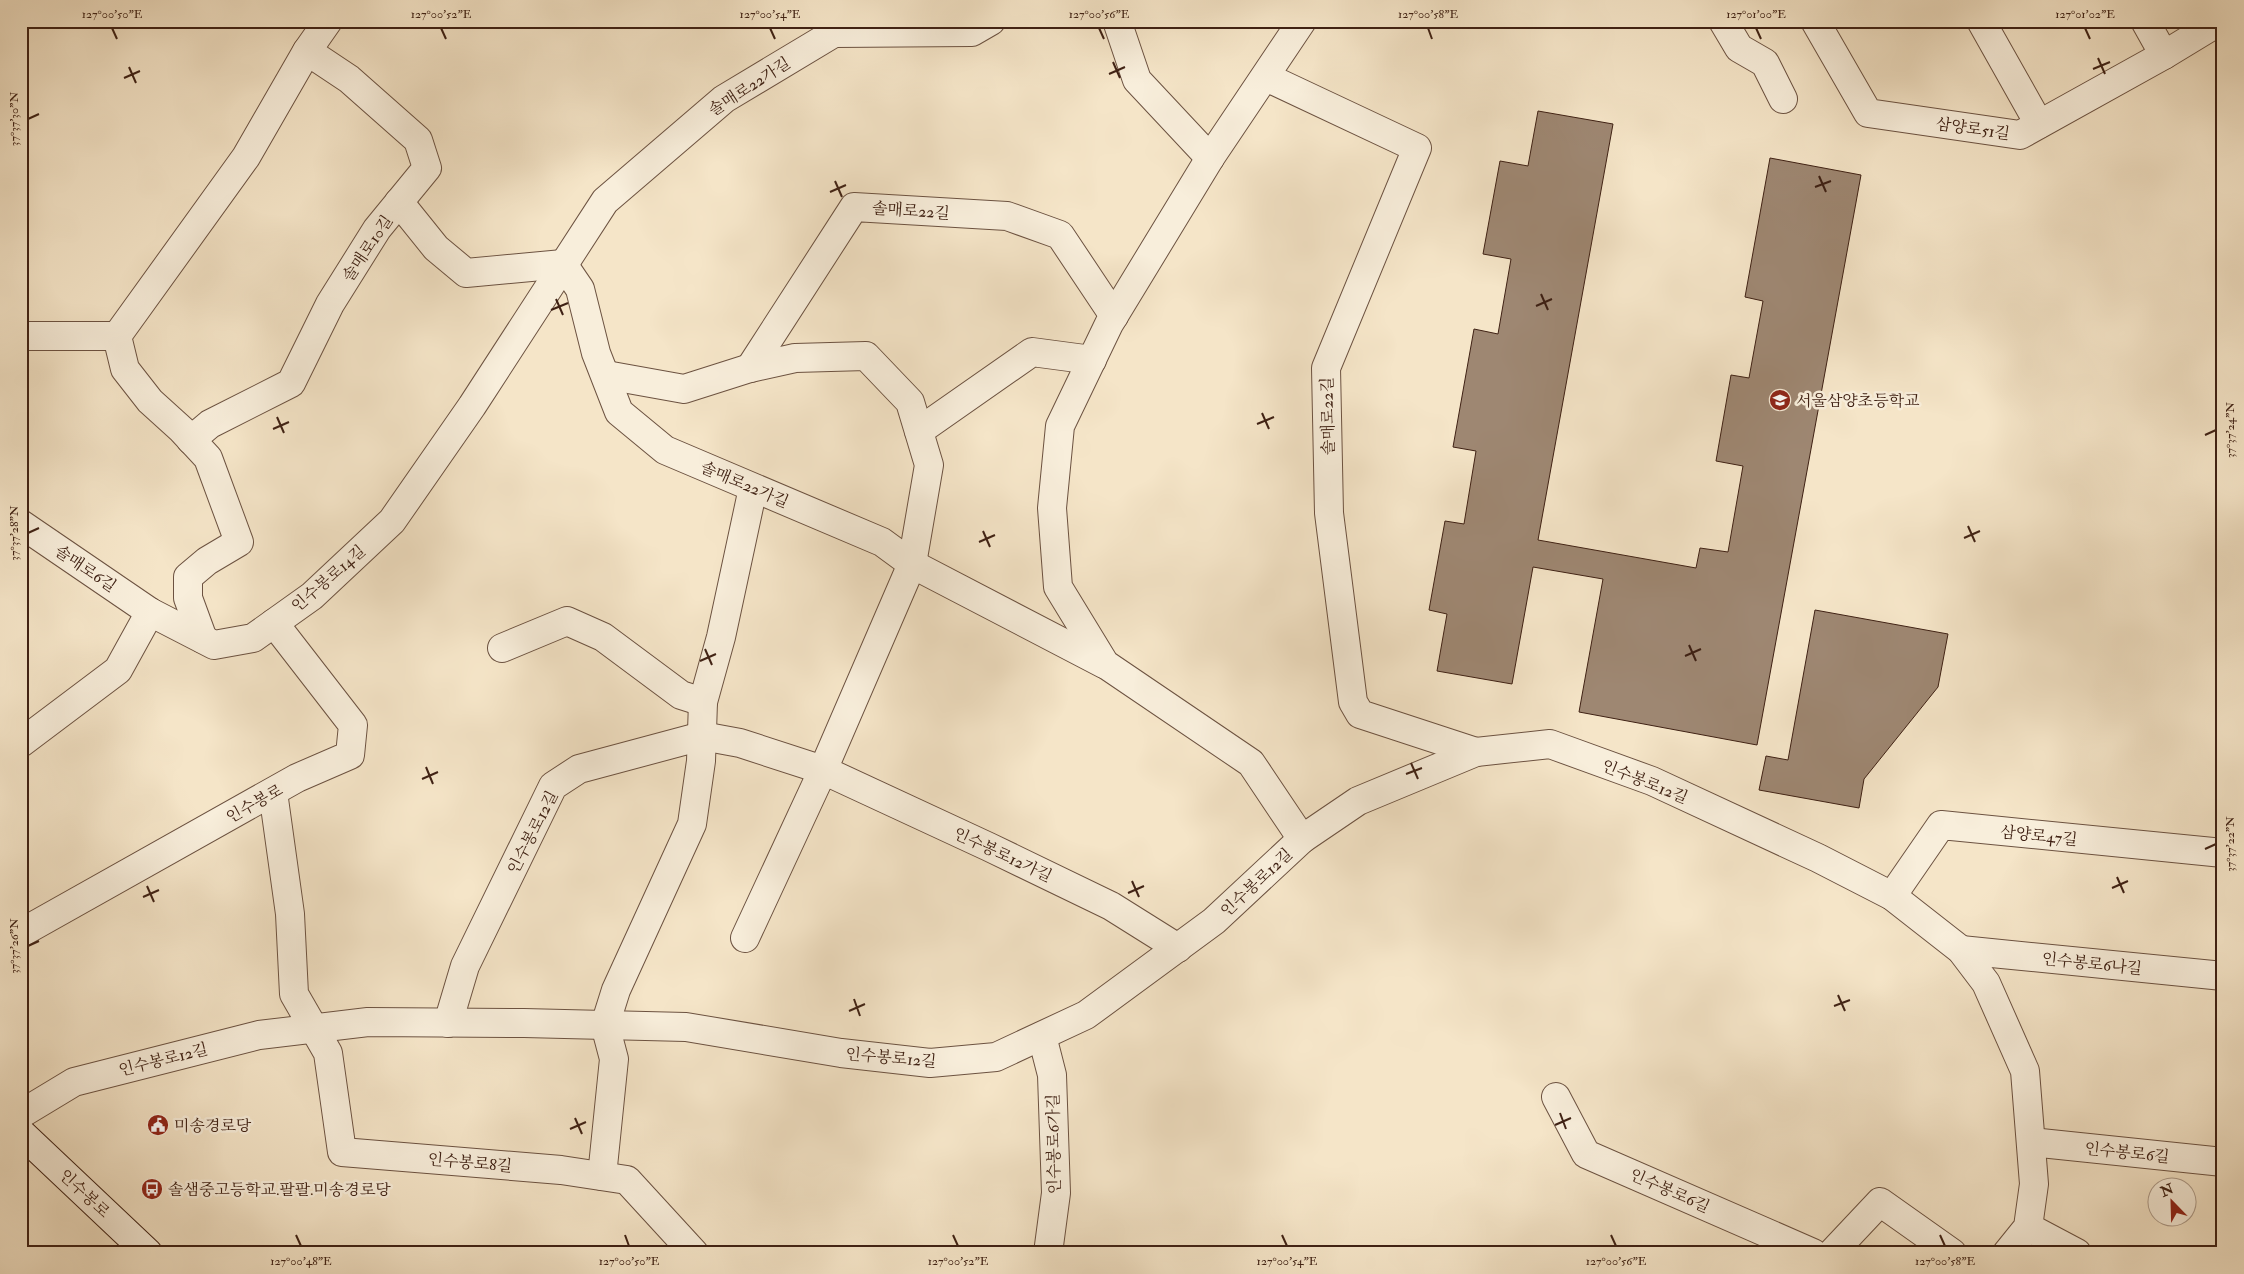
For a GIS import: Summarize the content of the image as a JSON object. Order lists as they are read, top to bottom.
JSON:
{
  "streets": {
    "street": [
      "솔매로22가길",
      "삼양로51길",
      "솔매로22길",
      "솔매로10길",
      "솔매로6길",
      "인수봉로14길",
      "인수봉로12길",
      "인수봉로",
      "삼양로47길",
      "인수봉로12가길",
      "인수봉로6나길",
      "인수봉로6가길",
      "인수봉로6길",
      "인수봉로8길"
    ]
  },
  "crossings": [
    ["솔매로22가길", "인수봉로14길"],
    ["솔매로22길", "인수봉로12길"],
    ["솔매로6길", "인수봉로14길"],
    ["인수봉로14길", "인수봉로"],
    ["인수봉로12길", "삼양로47길"],
    ["인수봉로12길", "인수봉로12가길"],
    ["인수봉로12길", "인수봉로6가길"],
    ["인수봉로12길", "인수봉로8길"]
  ],
  "places": {
    "school or university": ["서울삼양초등학교"],
    "public building": ["미송경로당"],
    "bus stop": ["솔샘중고등학교.팔팔.미송경로당"]
  },
  "north": "top left",
  "coordinates": [
    "127°00'50\"E",
    "127°00'52\"E",
    "127°00'54\"E",
    "127°00'56\"E",
    "127°00'58\"E",
    "127°01'00\"E",
    "127°01'02\"E",
    "37°37'30\"N",
    "37°37'24\"N",
    "37°37'28\"N",
    "37°37'22\"N",
    "37°37'26\"N",
    "127°00'48\"E"
  ]
}
